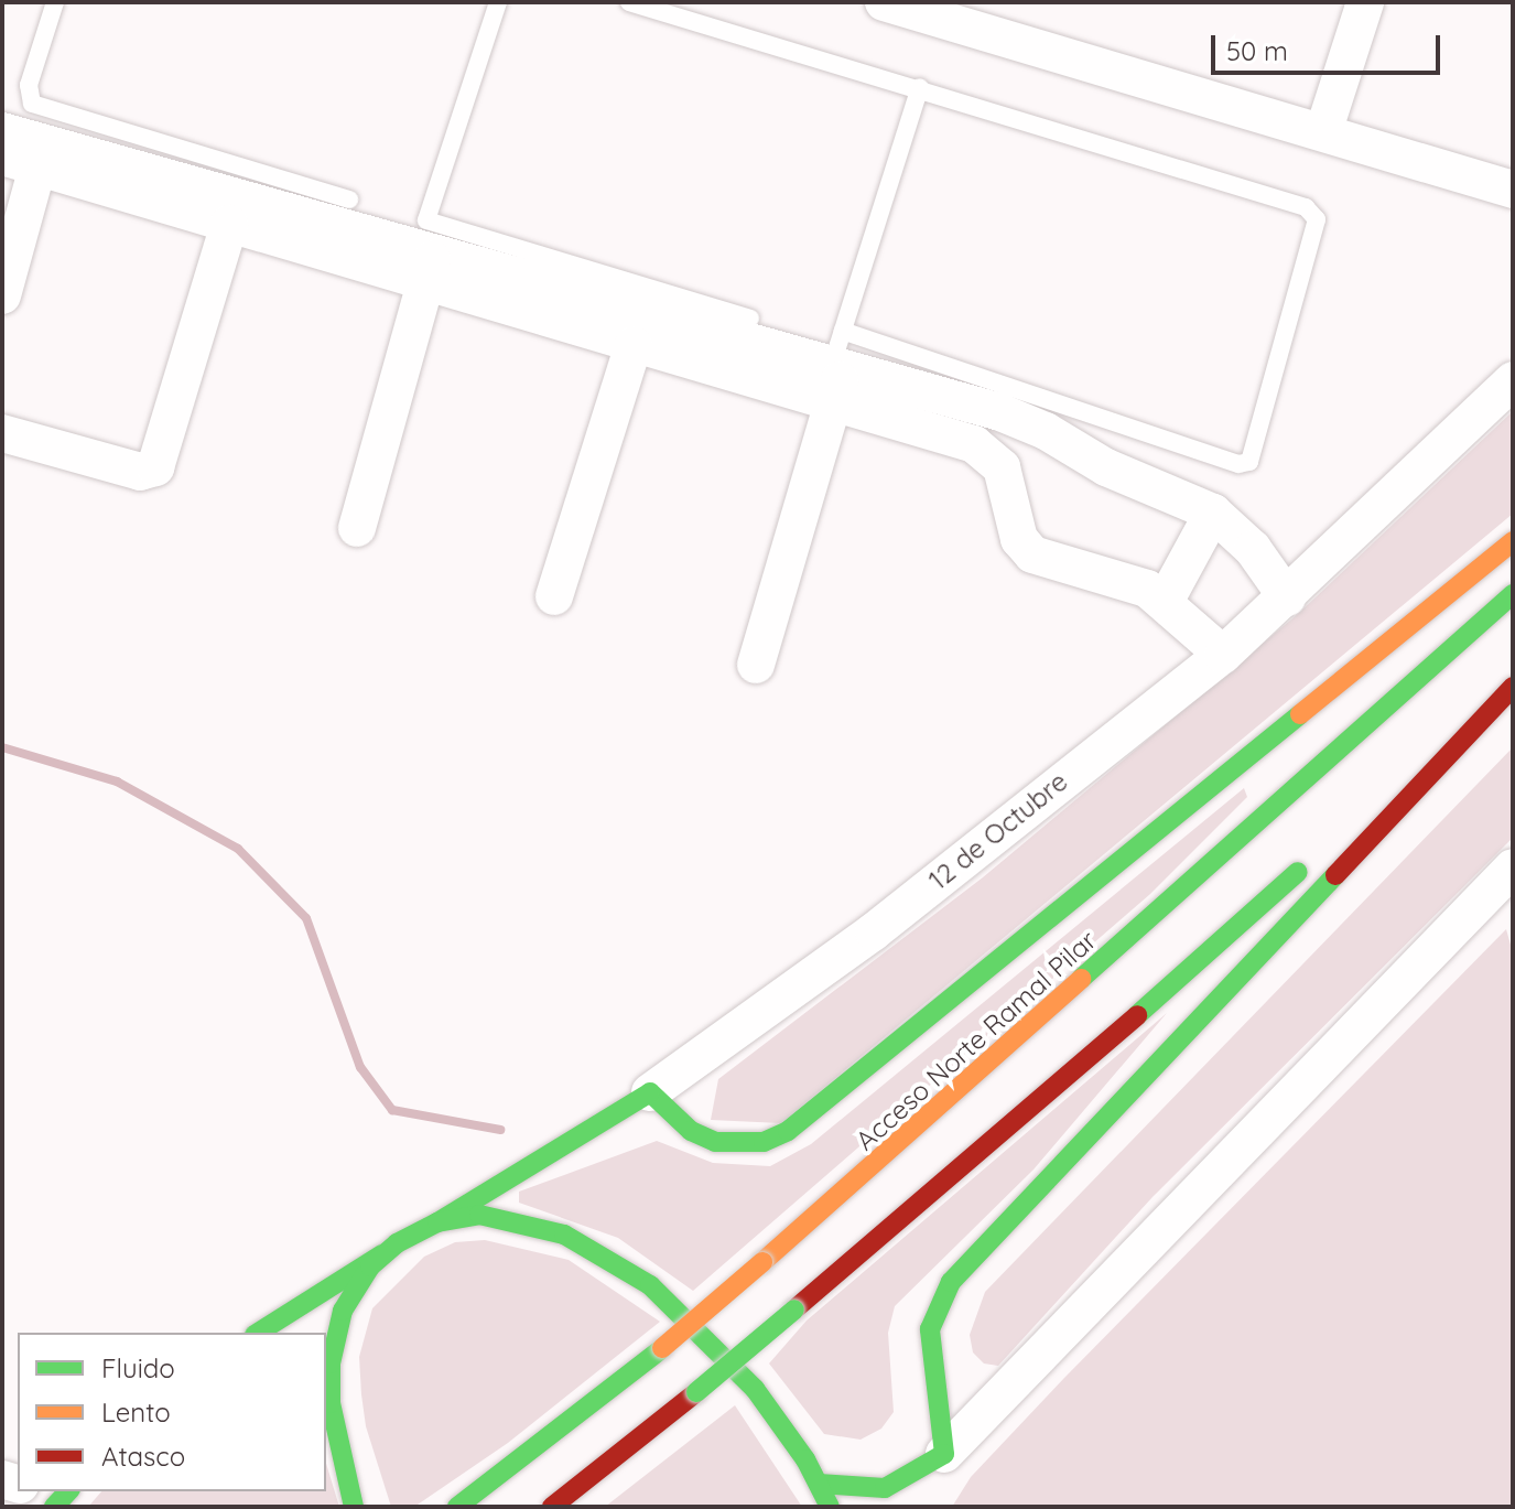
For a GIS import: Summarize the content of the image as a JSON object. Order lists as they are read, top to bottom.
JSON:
{
  "streets": {
    "main road": ["12 de Octubre", "Acceso Norte Ramal Pilar"]
  },
  "legend": ["Fluido", "Lento", "Atasco"],
  "scale_bar": "50 m"
}
